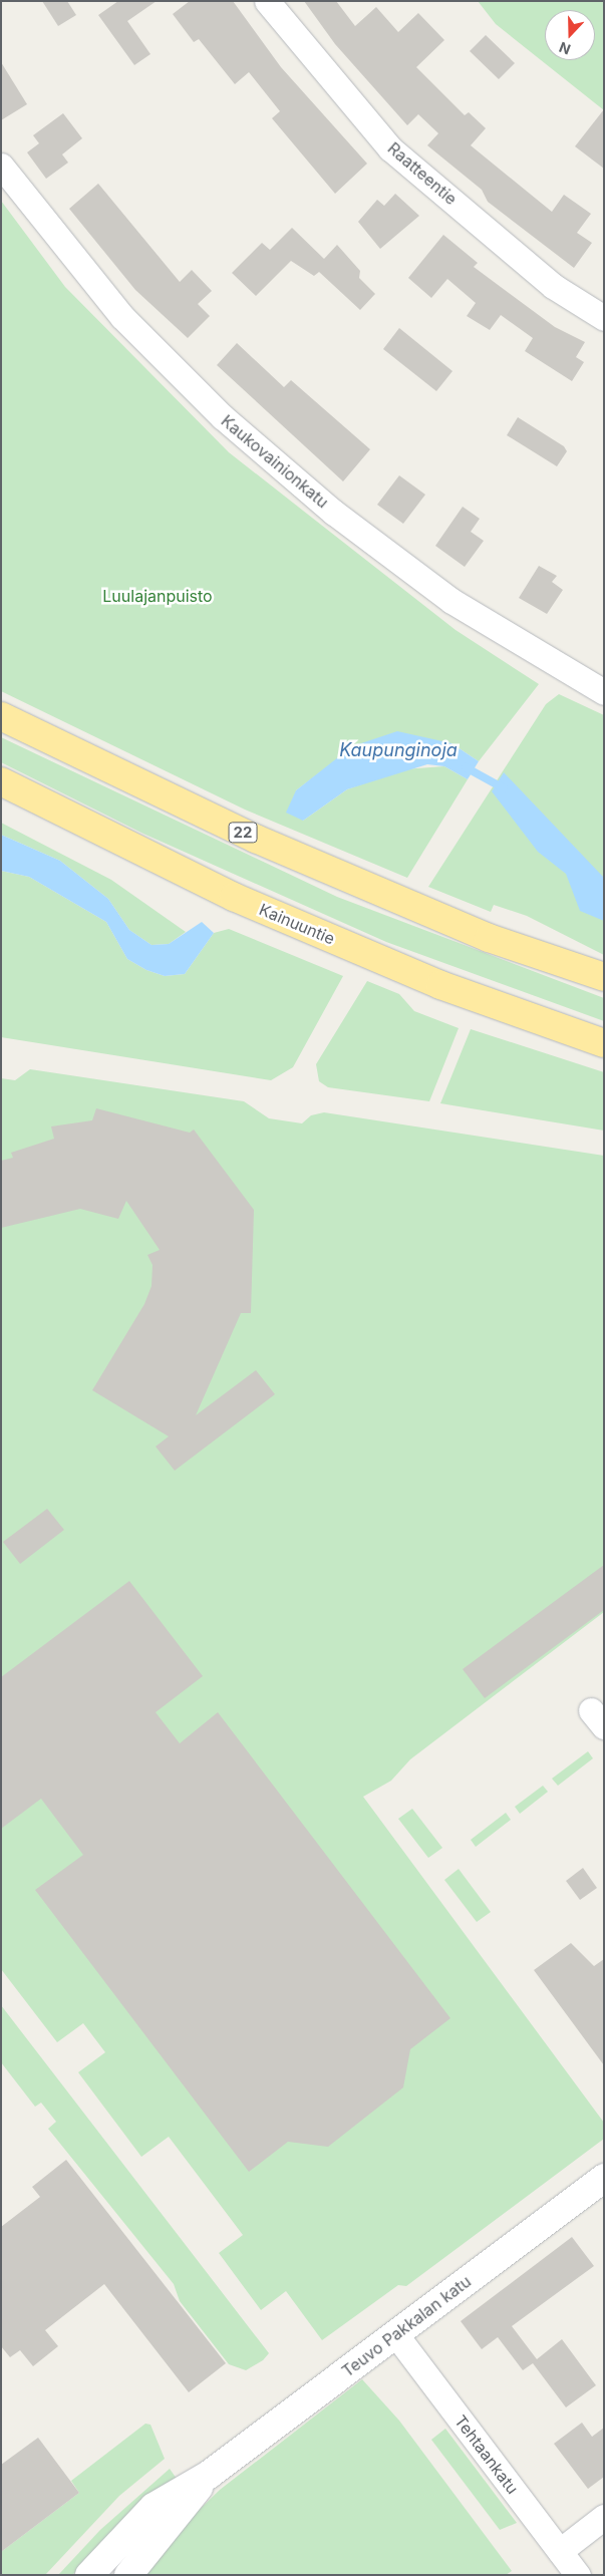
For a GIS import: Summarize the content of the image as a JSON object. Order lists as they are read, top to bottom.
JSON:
{
  "streets": {
    "highway": ["22", "Kainuuntie"],
    "street": [
      "Raatteentie",
      "Kaukovainionkatu",
      "Teuvo Pakkalan katu",
      "Tehtaankatu"
    ]
  },
  "crossings": [
    ["Teuvo Pakkalan katu", "Tehtaankatu"]
  ],
  "water": ["Kaupunginoja"],
  "parks": ["Luulajanpuisto"],
  "north": "bottom"
}
